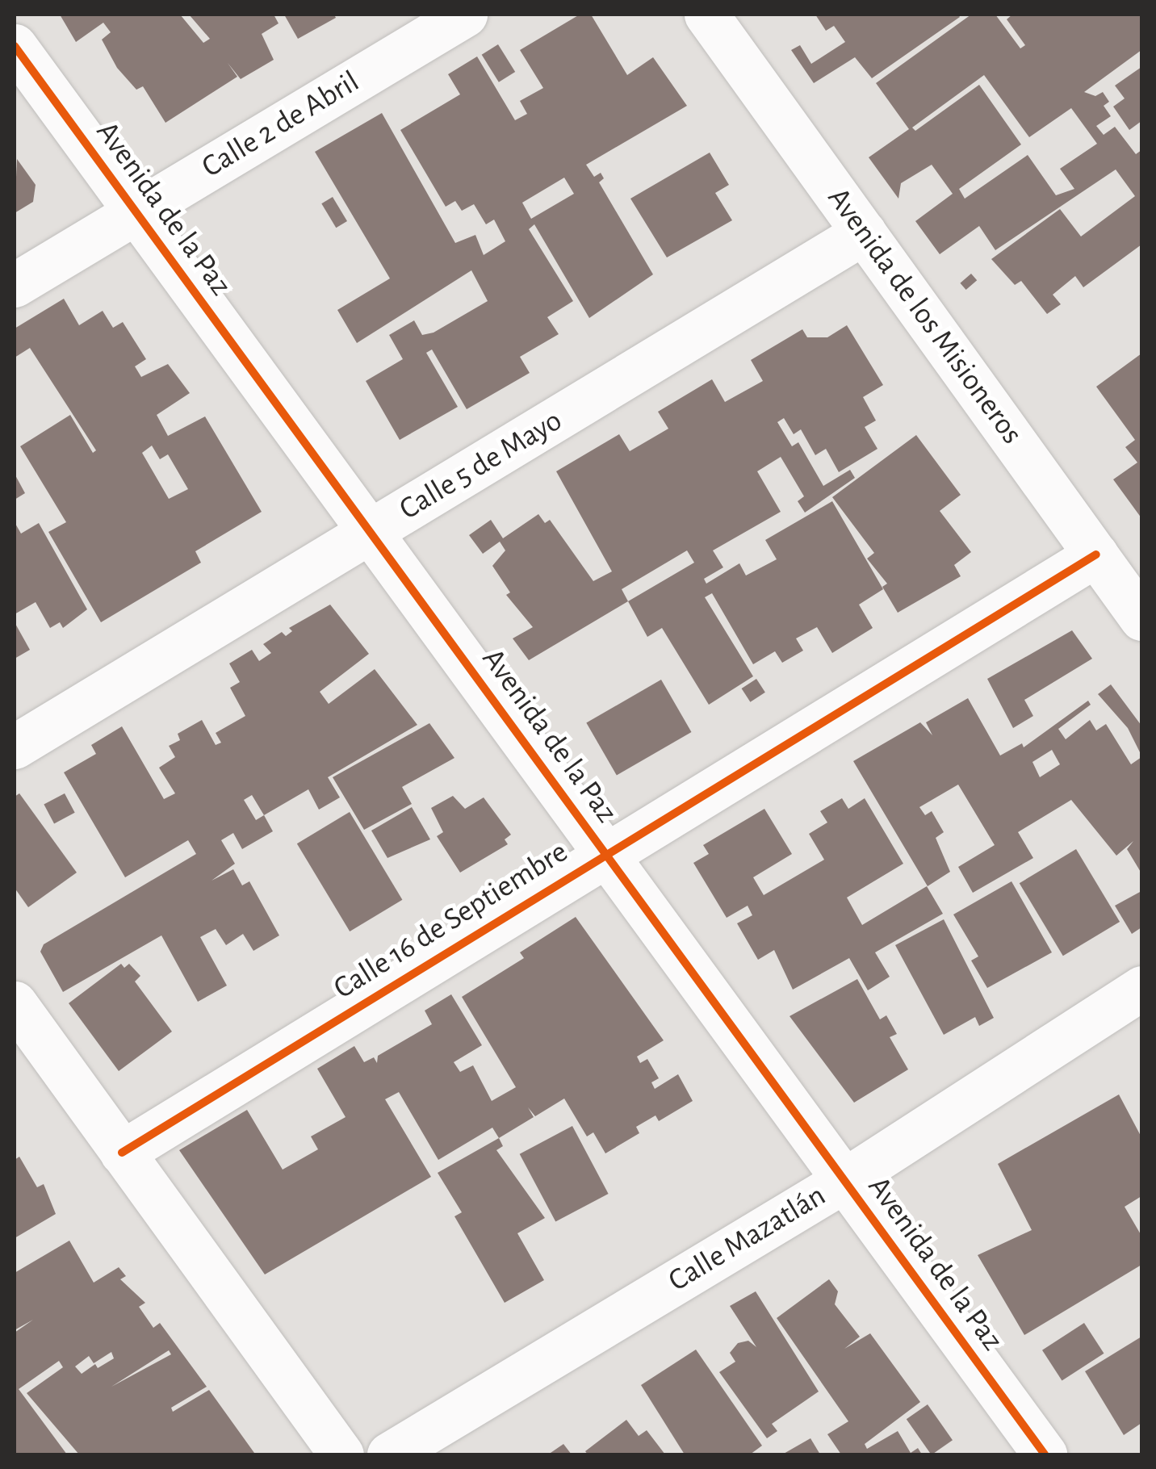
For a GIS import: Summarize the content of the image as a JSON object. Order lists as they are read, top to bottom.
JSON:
{
  "streets": {
    "street": [
      "Calle 2 de Abril",
      "Avenida de la Paz",
      "Avenida de los Misioneros",
      "Calle 5 de Mayo",
      "Calle 16 de Septiembre",
      "Calle Mazatlán"
    ]
  },
  "crossings": [
    ["Calle 2 de Abril", "Avenida de la Paz"],
    ["Avenida de la Paz", "Calle 5 de Mayo"],
    ["Avenida de la Paz", "Calle 16 de Septiembre"],
    ["Avenida de la Paz", "Calle Mazatlán"],
    ["Avenida de los Misioneros", "Calle 5 de Mayo"],
    ["Avenida de los Misioneros", "Calle 16 de Septiembre"]
  ]
}
